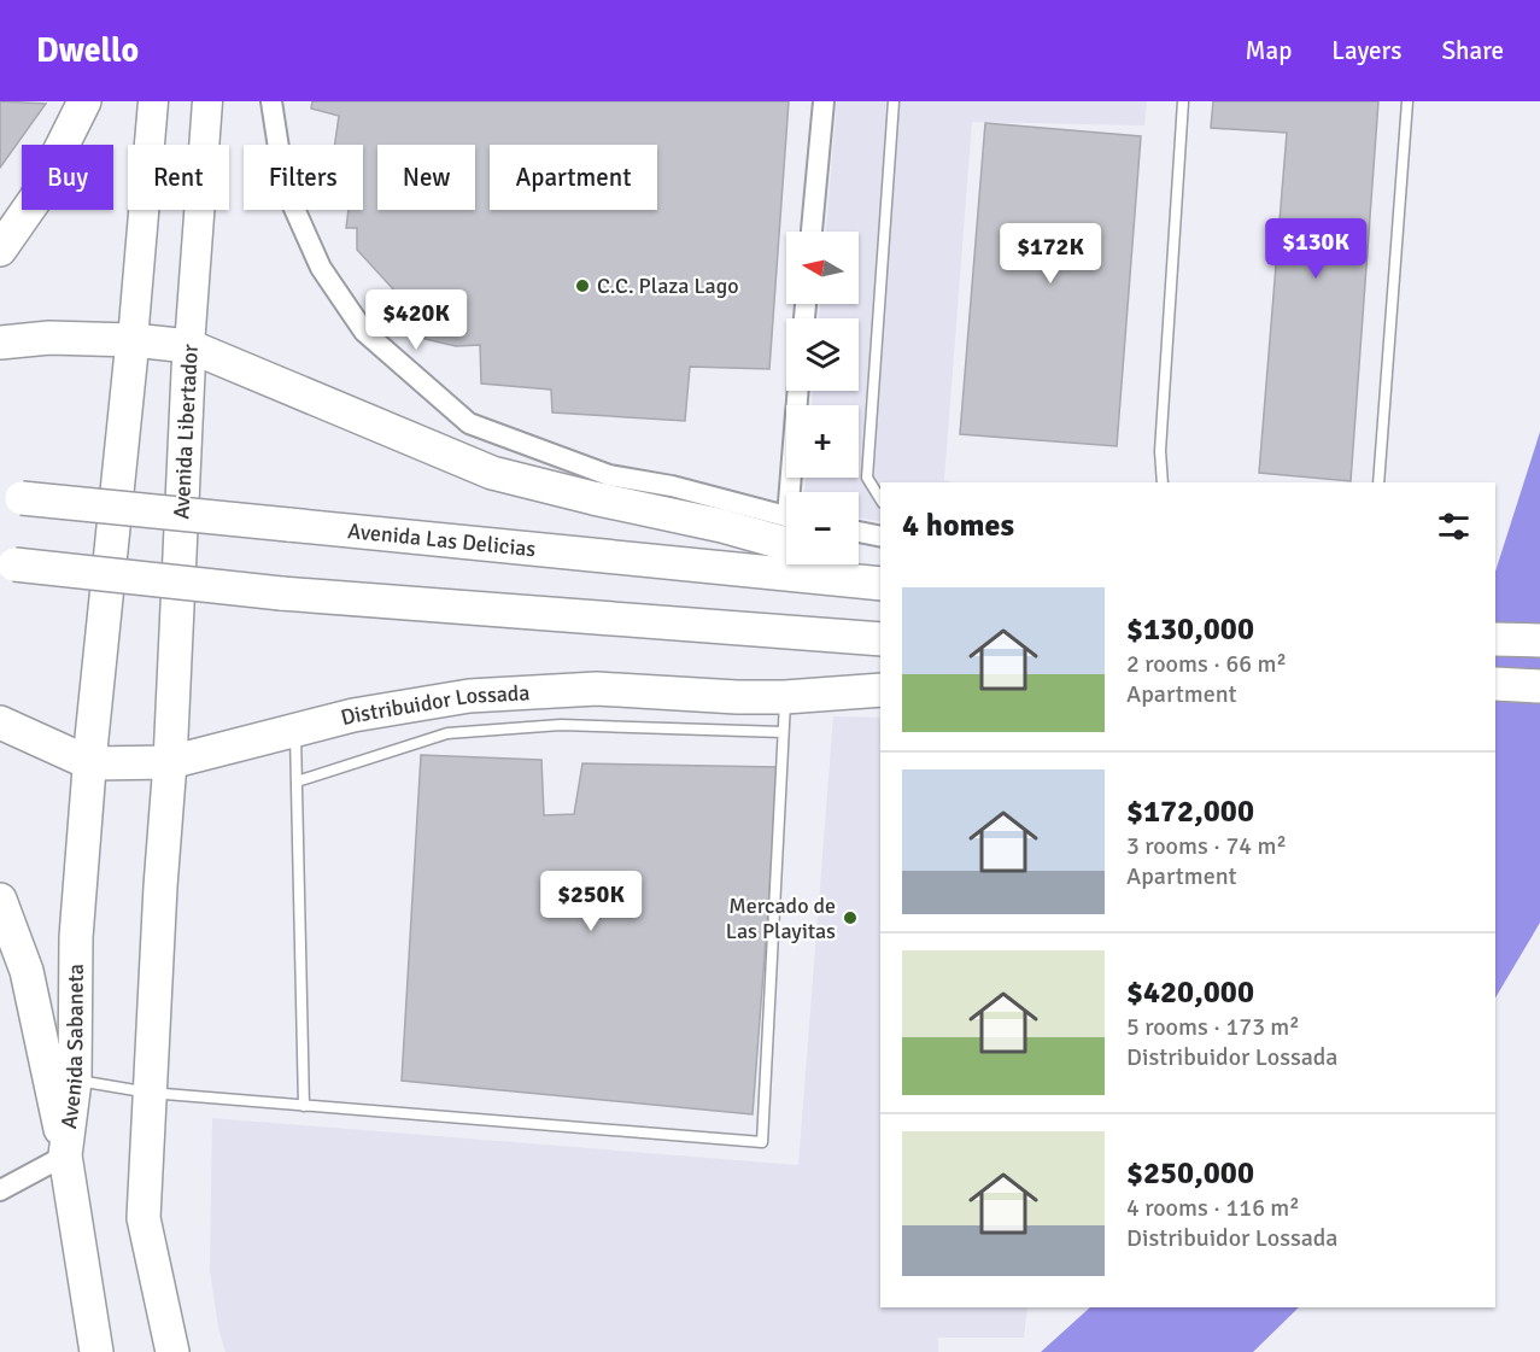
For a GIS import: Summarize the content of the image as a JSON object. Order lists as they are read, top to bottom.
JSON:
{
  "streets": {
    "main road": [
      "Avenida Libertador",
      "Avenida Las Delicias",
      "Distribuidor Lossada",
      "Avenida Sabaneta"
    ]
  },
  "crossings": [
    ["Avenida Libertador", "Distribuidor Lossada"],
    ["Distribuidor Lossada", "Avenida Sabaneta"]
  ],
  "places": ["C.C. Plaza Lago", "Mercado de Las Playitas"],
  "north": "left",
  "page": {
    "header": "Dwello",
    "nav": ["Map", "Layers", "Share"],
    "chip": [
      "Buy",
      "Rent",
      "Filters",
      "New",
      "Apartment"
    ],
    "price": [
      "$130K",
      "$172K",
      "$420K",
      "$250K"
    ],
    "map_buttons": ["+", "−"],
    "heading": "4 homes",
    "list": [
      {
        "name": "$130,000",
        "note": "2 rooms · 66 m² · Apartment"
      },
      {
        "name": "$172,000",
        "note": "3 rooms · 74 m² · Apartment"
      },
      {
        "name": "$420,000",
        "note": "5 rooms · 173 m² · Distribuidor Lossada"
      },
      {
        "name": "$250,000",
        "note": "4 rooms · 116 m² · Distribuidor Lossada"
      }
    ]
  }
}
